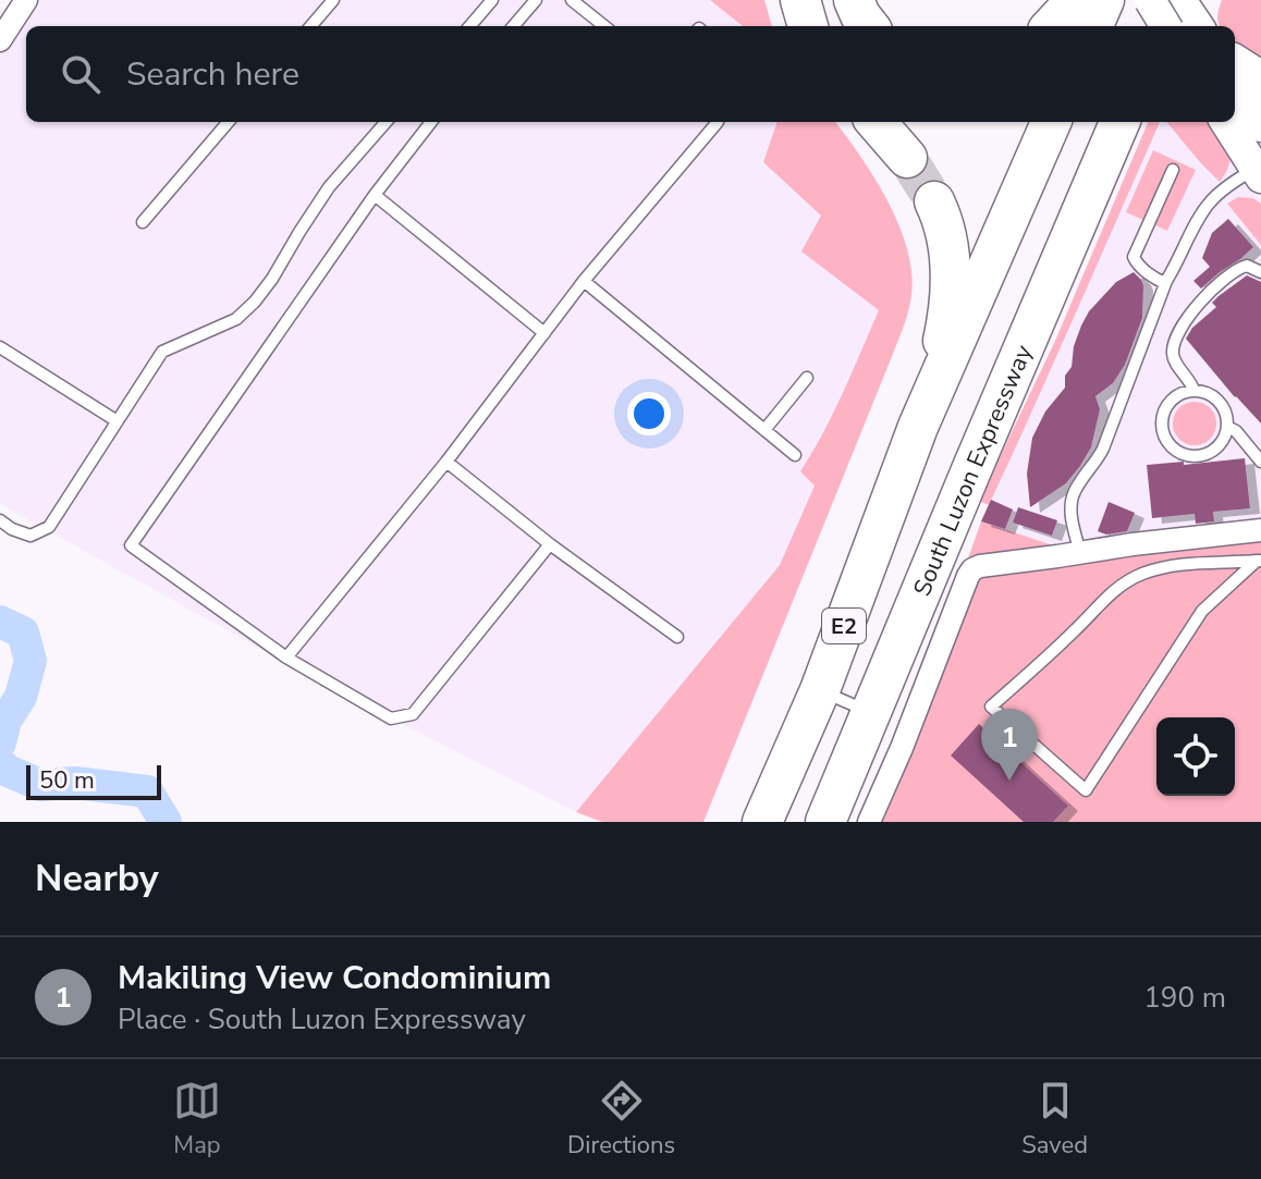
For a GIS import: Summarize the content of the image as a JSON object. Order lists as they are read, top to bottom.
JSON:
{
  "streets": {
    "highway": ["South Luzon Expressway", "E2"]
  },
  "scale_bar": "50 m",
  "page": {
    "search": "Search here",
    "pins": "1",
    "scale": "50 m",
    "heading": "Nearby",
    "list": [
      {
        "mark": "1",
        "name": "Makiling View Condominium",
        "note": "Place · South Luzon Expressway",
        "value": "190 m"
      }
    ],
    "nav": ["Map", "Directions", "Saved"]
  }
}
